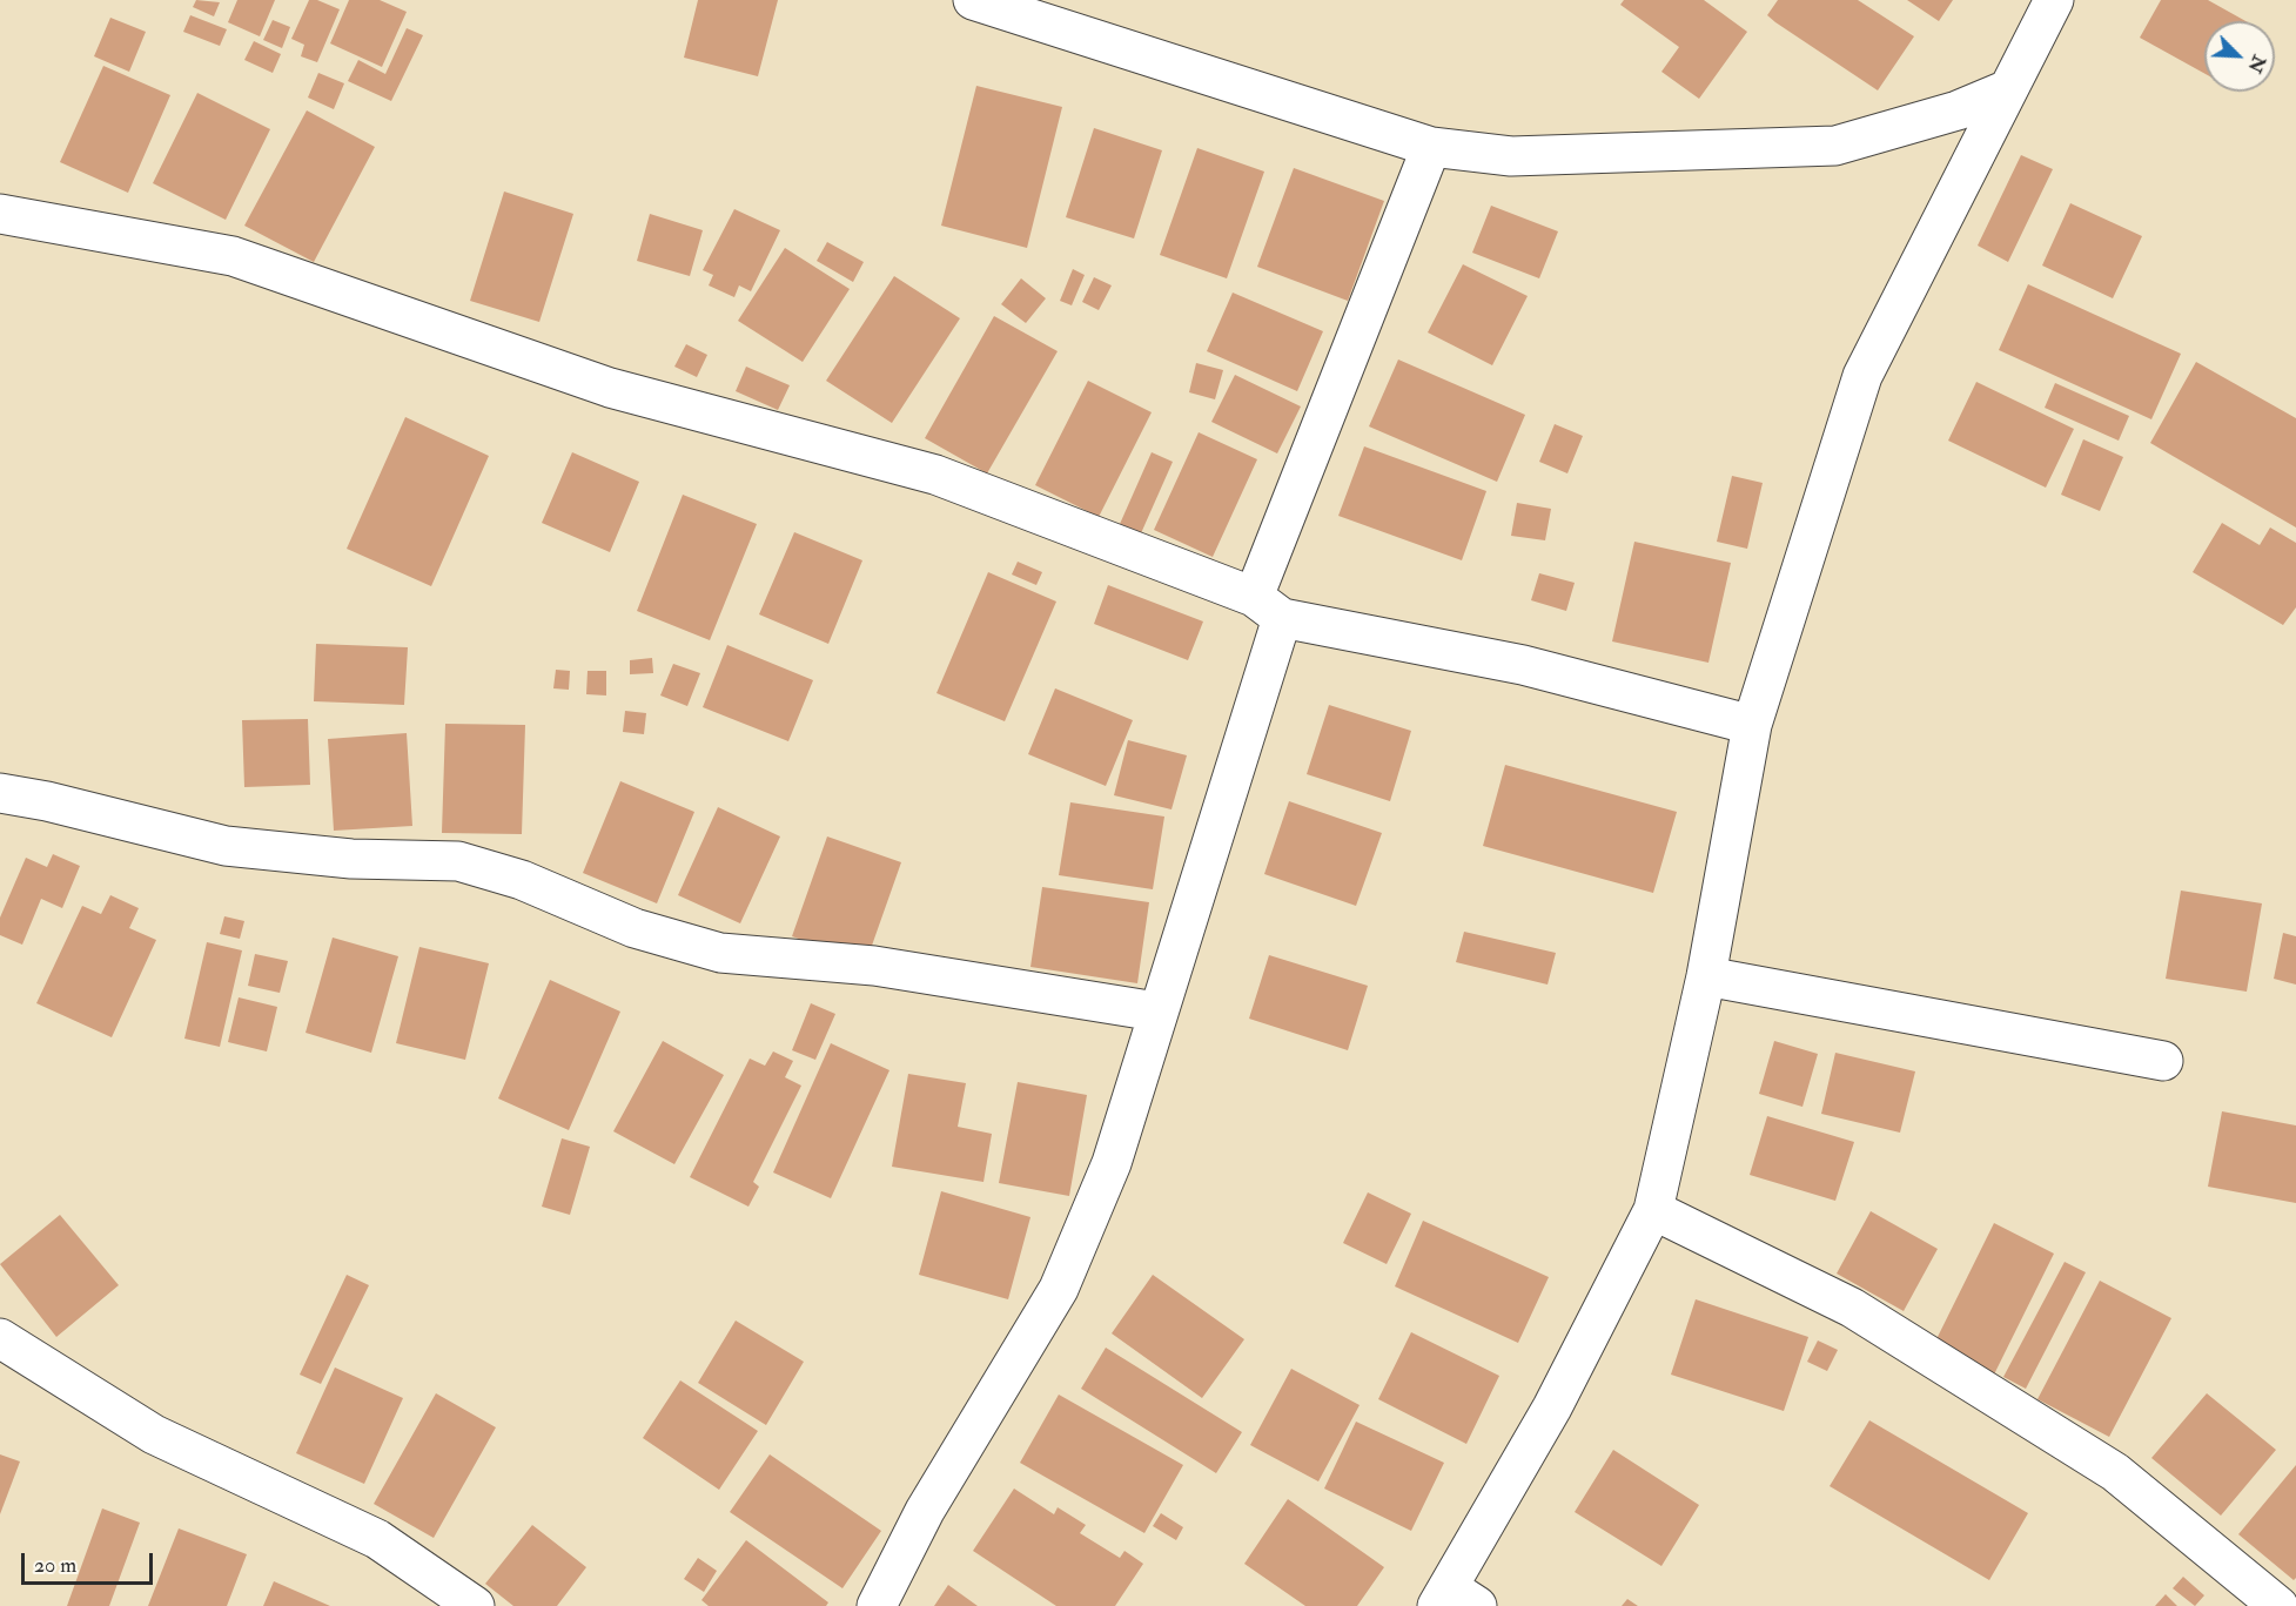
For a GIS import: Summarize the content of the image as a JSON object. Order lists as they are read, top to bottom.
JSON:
{
  "scale_bar": "20 m",
  "north": "bottom right"
}
